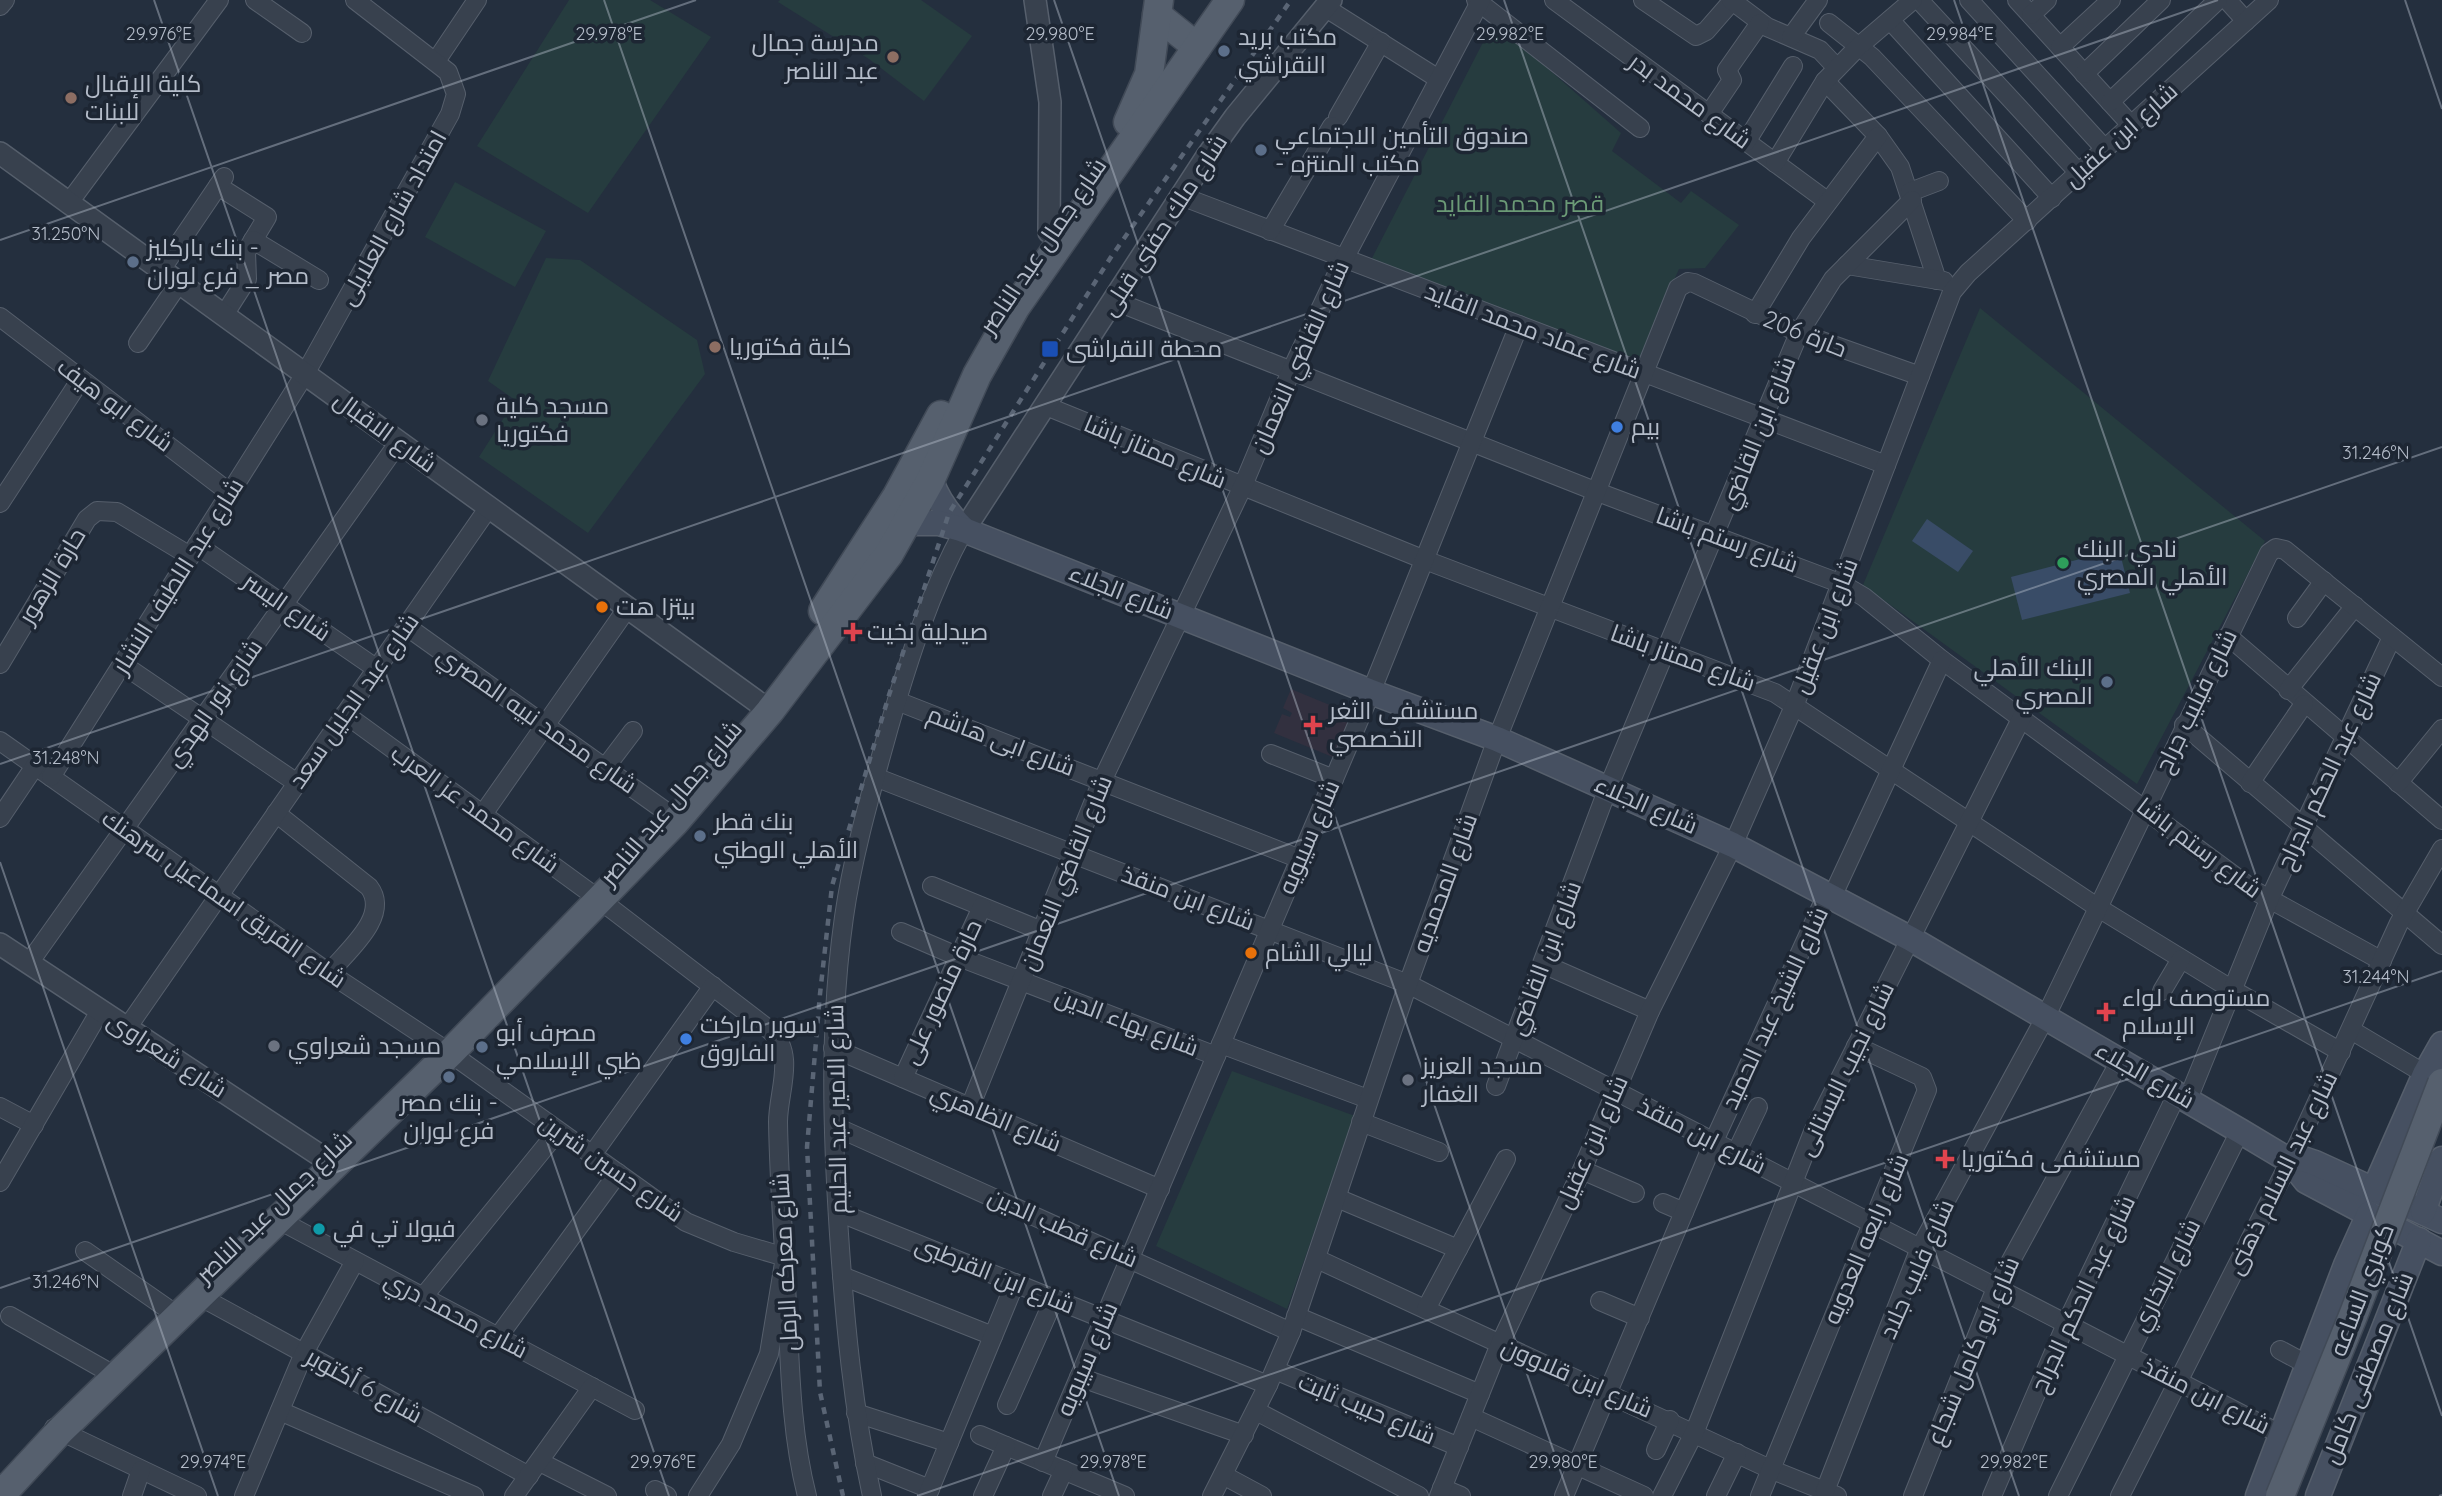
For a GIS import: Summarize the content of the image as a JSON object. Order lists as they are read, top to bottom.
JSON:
{
  "streets": {
    "main road": [
      "شارع جمال عبد الناصر",
      "شارع الجلاء",
      "كوبري الساعه",
      "شارع مصطفى كامل"
    ],
    "street": [
      "شارع محمد بدر",
      "شارع ابن عقيل",
      "امتداد شارع العلايلى",
      "شارع ملك حفنى قبلى",
      "شارع عماد محمد الفايد",
      "حارة 206",
      "شارع القاضي النعمان",
      "شارع ابو هيف",
      "شارع الاقبال",
      "شارع ابن القاضي",
      "شارع ممتاز باشا",
      "شارع رستم باشا",
      "حارة الزهور",
      "شارع عبد اللطيف النشار",
      "شارع اليسر",
      "شارع عبد الجليل سعد",
      "شارع فيليب جراح",
      "شارع نور الهدي",
      "شارع محمد نبيه المصري",
      "شارع ابى هاشم",
      "شارع عبد الحكم الجراح",
      "شارع محمد عز العرب",
      "شارع سيبويه",
      "شارع المحمديه",
      "شارع ابن منقذ",
      "شارع الفريق اسماعيل سرهنك",
      "حارة منصور على",
      "شارع الشيخ عبد الحميد",
      "شارع بهاء الدين",
      "شارع شعراوى",
      "شارع نجيب البستانى",
      "شارع الامير عبد الحليم",
      "شارع الظاهري",
      "شارع حسين شرين",
      "شارع عبد السلام ذهنى",
      "شارع قطب الدين",
      "شارع رابعه العدويه",
      "شارع معركه الرمل",
      "شارع فليب جلاد",
      "شارع ابن القرطبى",
      "شارع البخاري",
      "شارع محمد دري",
      "شارع ابو كامل شجاع",
      "شارع ابن قلاوون",
      "شارع 6 أكتوبر",
      "شارع حبيب ثابت"
    ]
  },
  "crossings": [
    ["شارع ابن عقيل", "شارع عماد محمد الفايد"],
    ["شارع ابن عقيل", "حارة 206"],
    ["شارع ابن عقيل", "شارع ممتاز باشا"],
    ["شارع ابن عقيل", "شارع رستم باشا"],
    ["شارع ابن عقيل", "شارع الجلاء"],
    ["شارع ابن عقيل", "شارع ابن منقذ"],
    ["شارع ابن عقيل", "شارع قطب الدين"],
    ["شارع ابن عقيل", "شارع ابن قلاوون"],
    ["شارع ابن عقيل", "شارع حبيب ثابت"],
    ["امتداد شارع العلايلى", "شارع الاقبال"],
    ["امتداد شارع العلايلى", "شارع عبد اللطيف النشار"],
    ["شارع ملك حفنى قبلى", "شارع عماد محمد الفايد"],
    ["شارع ملك حفنى قبلى", "شارع ممتاز باشا"],
    ["شارع ملك حفنى قبلى", "شارع رستم باشا"],
    ["شارع ملك حفنى قبلى", "شارع الجلاء"],
    ["شارع ملك حفنى قبلى", "شارع الامير عبد الحليم"],
    ["شارع جمال عبد الناصر", "شارع الاقبال"],
    ["شارع جمال عبد الناصر", "شارع الجلاء"],
    ["شارع جمال عبد الناصر", "شارع محمد نبيه المصري"],
    ["شارع جمال عبد الناصر", "شارع محمد عز العرب"],
    ["شارع جمال عبد الناصر", "شارع الفريق اسماعيل سرهنك"],
    ["شارع جمال عبد الناصر", "شارع شعراوى"],
    ["شارع جمال عبد الناصر", "شارع حسين شرين"],
    ["شارع جمال عبد الناصر", "شارع محمد دري"],
    ["شارع جمال عبد الناصر", "شارع 6 أكتوبر"],
    ["شارع عماد محمد الفايد", "شارع القاضي النعمان"],
    ["شارع عماد محمد الفايد", "شارع ابن القاضي"],
    ["شارع عماد محمد الفايد", "شارع سيبويه"],
    ["شارع عماد محمد الفايد", "شارع المحمديه"],
    ["حارة 206", "شارع ابن القاضي"],
    ["حارة 206", "شارع المحمديه"],
    ["شارع القاضي النعمان", "شارع ممتاز باشا"],
    ["شارع القاضي النعمان", "شارع رستم باشا"],
    ["شارع القاضي النعمان", "شارع الجلاء"],
    ["شارع القاضي النعمان", "شارع ابى هاشم"],
    ["شارع القاضي النعمان", "شارع ابن منقذ"],
    ["شارع القاضي النعمان", "شارع بهاء الدين"],
    ["شارع القاضي النعمان", "شارع الظاهري"],
    ["شارع ابو هيف", "شارع عبد اللطيف النشار"],
    ["شارع الاقبال", "شارع عبد اللطيف النشار"],
    ["شارع الاقبال", "شارع عبد الجليل سعد"],
    ["شارع الاقبال", "شارع نور الهدي"],
    ["شارع ابن القاضي", "شارع ممتاز باشا"],
    ["شارع ابن القاضي", "شارع رستم باشا"],
    ["شارع ابن القاضي", "شارع الجلاء"],
    ["شارع ابن القاضي", "شارع ابن منقذ"],
    ["شارع ممتاز باشا", "شارع فيليب جراح"],
    ["شارع ممتاز باشا", "شارع عبد الحكم الجراح"],
    ["شارع ممتاز باشا", "شارع سيبويه"],
    ["شارع ممتاز باشا", "شارع المحمديه"],
    ["شارع ممتاز باشا", "شارع الشيخ عبد الحميد"],
    ["شارع ممتاز باشا", "شارع نجيب البستانى"],
    ["شارع ممتاز باشا", "شارع عبد السلام ذهنى"],
    ["شارع رستم باشا", "شارع فيليب جراح"],
    ["شارع رستم باشا", "شارع عبد الحكم الجراح"],
    ["شارع رستم باشا", "شارع سيبويه"],
    ["شارع رستم باشا", "شارع المحمديه"],
    ["شارع رستم باشا", "شارع الشيخ عبد الحميد"],
    ["شارع رستم باشا", "شارع نجيب البستانى"],
    ["شارع رستم باشا", "شارع عبد السلام ذهنى"],
    ["حارة الزهور", "شارع عبد اللطيف النشار"],
    ["حارة الزهور", "شارع اليسر"],
    ["شارع عبد اللطيف النشار", "شارع اليسر"],
    ["شارع عبد اللطيف النشار", "شارع الفريق اسماعيل سرهنك"],
    ["شارع الجلاء", "شارع فيليب جراح"],
    ["شارع الجلاء", "شارع عبد الحكم الجراح"],
    ["شارع الجلاء", "شارع سيبويه"],
    ["شارع الجلاء", "شارع المحمديه"],
    ["شارع الجلاء", "شارع الشيخ عبد الحميد"],
    ["شارع الجلاء", "شارع نجيب البستانى"],
    ["شارع الجلاء", "شارع الامير عبد الحليم"],
    ["شارع الجلاء", "شارع عبد السلام ذهنى"],
    ["شارع الجلاء", "شارع فليب جلاد"],
    ["شارع الجلاء", "شارع البخاري"],
    ["شارع الجلاء", "شارع ابو كامل شجاع"],
    ["شارع الجلاء", "شارع مصطفى كامل"],
    ["شارع اليسر", "شارع عبد الجليل سعد"],
    ["شارع اليسر", "شارع نور الهدي"],
    ["شارع عبد الجليل سعد", "شارع محمد نبيه المصري"],
    ["شارع عبد الجليل سعد", "شارع محمد عز العرب"],
    ["شارع عبد الجليل سعد", "شارع الفريق اسماعيل سرهنك"],
    ["شارع عبد الجليل سعد", "شارع شعراوى"],
    ["شارع فيليب جراح", "شارع فليب جلاد"],
    ["شارع نور الهدي", "شارع الفريق اسماعيل سرهنك"],
    ["شارع نور الهدي", "شارع شعراوى"],
    ["شارع ابى هاشم", "شارع سيبويه"],
    ["شارع ابى هاشم", "شارع الامير عبد الحليم"],
    ["شارع عبد الحكم الجراح", "شارع ابن منقذ"],
    ["شارع محمد عز العرب", "شارع معركه الرمل"],
    ["شارع سيبويه", "شارع ابن منقذ"],
    ["شارع سيبويه", "شارع بهاء الدين"],
    ["شارع سيبويه", "شارع الظاهري"],
    ["شارع سيبويه", "شارع قطب الدين"],
    ["شارع سيبويه", "شارع ابن القرطبى"],
    ["شارع المحمديه", "شارع ابن منقذ"],
    ["شارع المحمديه", "شارع بهاء الدين"],
    ["شارع المحمديه", "شارع قطب الدين"],
    ["شارع المحمديه", "شارع ابن القرطبى"],
    ["شارع المحمديه", "شارع ابن قلاوون"],
    ["شارع المحمديه", "شارع حبيب ثابت"],
    ["شارع ابن منقذ", "شارع الشيخ عبد الحميد"],
    ["شارع ابن منقذ", "شارع نجيب البستانى"],
    ["شارع ابن منقذ", "شارع الامير عبد الحليم"],
    ["شارع ابن منقذ", "شارع عبد السلام ذهنى"],
    ["شارع ابن منقذ", "شارع رابعه العدويه"],
    ["شارع ابن منقذ", "شارع فليب جلاد"],
    ["شارع ابن منقذ", "شارع البخاري"],
    ["شارع ابن منقذ", "شارع ابو كامل شجاع"],
    ["شارع الفريق اسماعيل سرهنك", "شارع حسين شرين"],
    ["حارة منصور على", "شارع بهاء الدين"],
    ["حارة منصور على", "شارع الظاهري"],
    ["شارع الشيخ عبد الحميد", "شارع ابن قلاوون"],
    ["شارع نجيب البستانى", "شارع رابعه العدويه"],
    ["شارع نجيب البستانى", "شارع ابن قلاوون"],
    ["شارع الامير عبد الحليم", "شارع الظاهري"],
    ["شارع الامير عبد الحليم", "شارع قطب الدين"],
    ["شارع الامير عبد الحليم", "شارع ابن القرطبى"],
    ["شارع حسين شرين", "شارع معركه الرمل"],
    ["شارع رابعه العدويه", "شارع ابن قلاوون"],
    ["شارع فليب جلاد", "شارع ابن قلاوون"],
    ["شارع ابن القرطبى", "شارع حبيب ثابت"]
  ],
  "parks": ["قصر محمد الفايد"],
  "places": {
    "other": [
      "مكتب بريد النقراشي",
      "مدرسة جمال عبد الناصر",
      "كلية الإقبال للبنات",
      "صندوق التأمين الاجتماعي - مكتب المنتزه",
      "بنك باركليز - مصر _ فرع لوران",
      "كلية فكتوريا",
      "مسجد كلية فكتوريا",
      "بيم",
      "نادي البنك الأهلي المصري",
      "بيتزا هت",
      "البنك الأهلي المصري",
      "بنك قطر الأهلي الوطني",
      "ليالي الشام",
      "سوبر ماركت الفاروق",
      "مسجد شعراوي",
      "مصرف أبو ظبي الإسلامي",
      "بنك مصر - فرع لوران",
      "مسجد العزيز الغفار",
      "فيولا تي في"
    ],
    "transit": ["محطة النقراشى"],
    "health": [
      "صيدلية بخيت",
      "مستشفى الثغر التخصصي",
      "مستوصف لواء الإسلام",
      "مستشفى فكتوريا"
    ]
  },
  "coordinates": [
    "29.976°E",
    "29.978°E",
    "29.980°E",
    "29.982°E",
    "29.984°E",
    "31.250°N",
    "31.246°N",
    "31.248°N",
    "31.244°N",
    "29.974°E"
  ]
}
